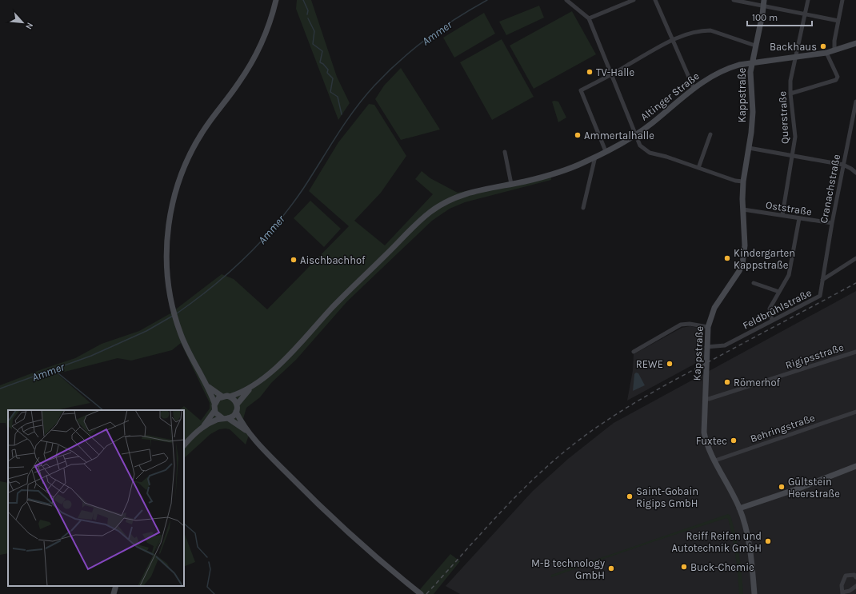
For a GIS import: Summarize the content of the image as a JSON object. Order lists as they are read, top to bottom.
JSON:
{
  "streets": {
    "street": [
      "Kappstraße",
      "Altinger Straße",
      "Querstraße",
      "Cranachstraße",
      "Oststraße",
      "Feldbrühlstraße",
      "Rigipsstraße",
      "Behringstraße"
    ]
  },
  "crossings": [
    ["Kappstraße", "Altinger Straße"],
    ["Kappstraße", "Oststraße"],
    ["Kappstraße", "Feldbrühlstraße"],
    ["Kappstraße", "Rigipsstraße"],
    ["Kappstraße", "Behringstraße"],
    ["Altinger Straße", "Querstraße"],
    ["Querstraße", "Oststraße"],
    ["Cranachstraße", "Oststraße"],
    ["Cranachstraße", "Feldbrühlstraße"]
  ],
  "water": ["Ammer"],
  "places": [
    "Backhaus",
    "TV-Halle",
    "Ammertalhalle",
    "Kindergarten Kappstraße",
    "Aischbachhof",
    "REWE",
    "Römerhof",
    "Fuxtec",
    "Gültstein Heerstraße",
    "Saint-Gobain Rigips GmbH",
    "Reiff Reifen und Autotechnik GmbH",
    "Buck-Chemie",
    "M-B technology GmbH"
  ],
  "scale_bar": "100 m",
  "north": "bottom right"
}
